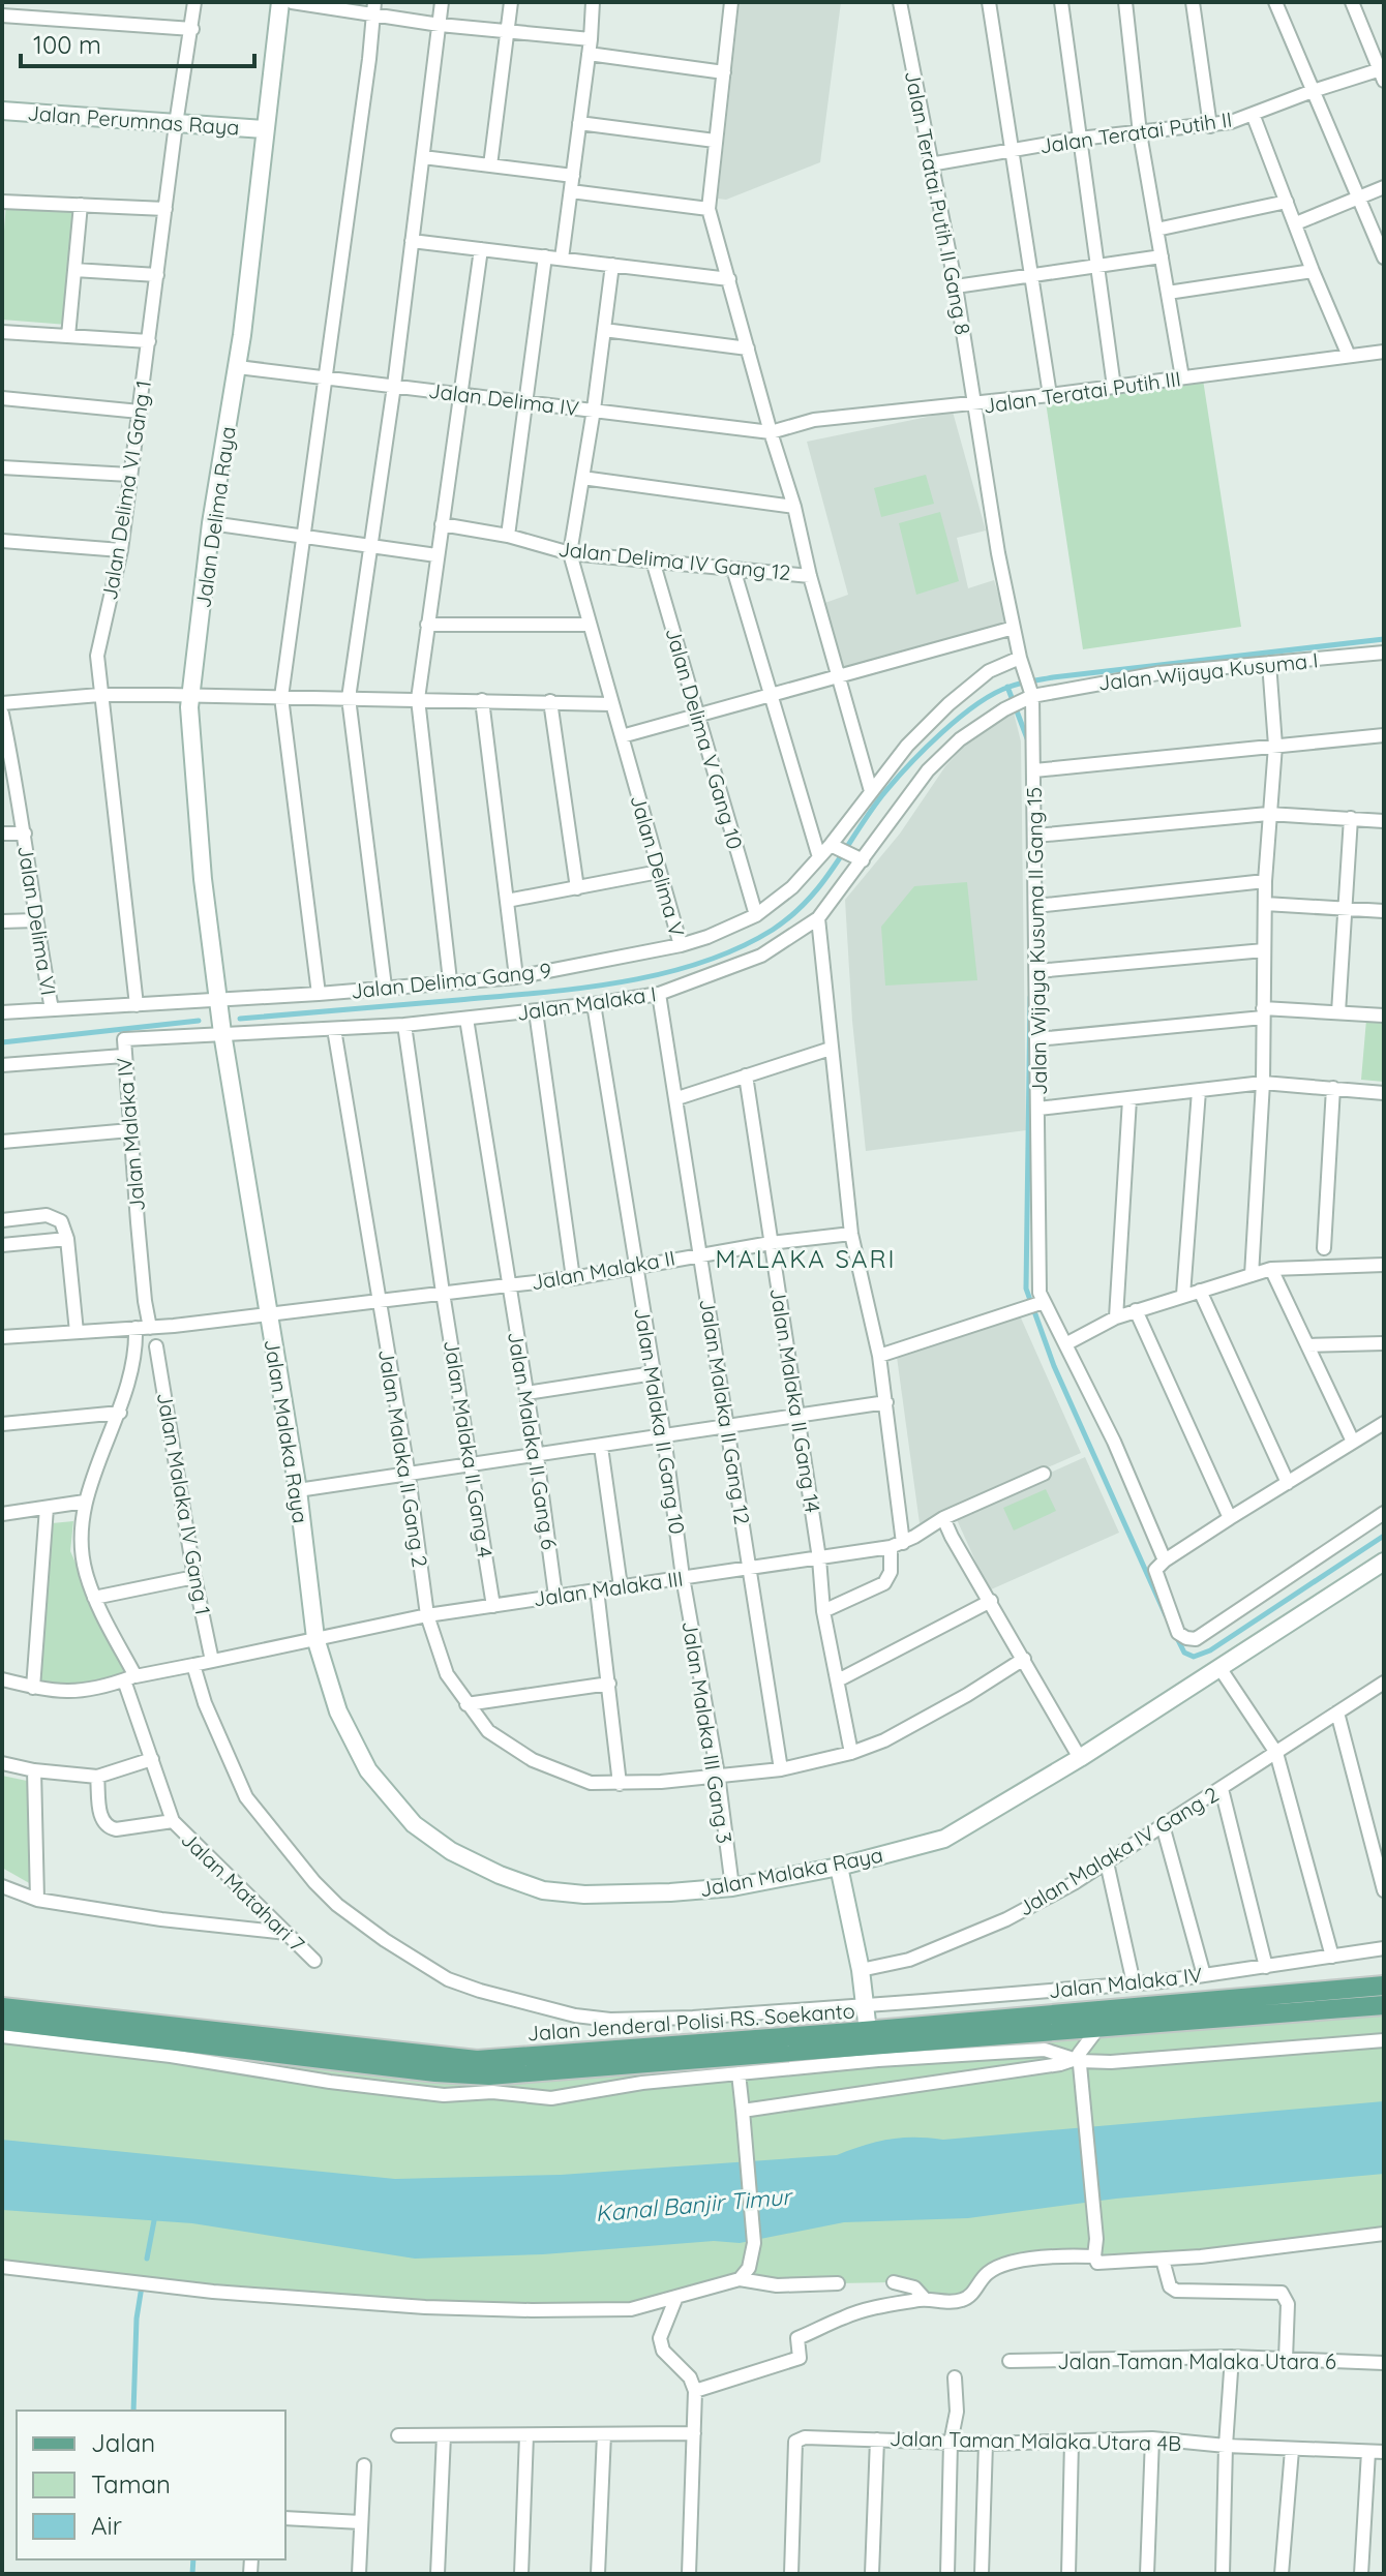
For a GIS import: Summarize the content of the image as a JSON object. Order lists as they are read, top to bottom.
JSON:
{
  "streets": {
    "main road": ["Jalan Jenderal Polisi RS. Soekanto"],
    "street": [
      "Jalan Perumnas Raya",
      "Jalan Teratai Putih II",
      "Jalan Teratai Putih II Gang 8",
      "Jalan Teratai Putih III",
      "Jalan Delima IV",
      "Jalan Delima VI Gang 1",
      "Jalan Delima Raya",
      "Jalan Delima IV Gang 12",
      "Jalan Wijaya Kusuma I",
      "Jalan Delima V Gang 10",
      "Jalan Delima V",
      "Jalan Delima VI",
      "Jalan Wijaya Kusuma II Gang 15",
      "Jalan Delima Gang 9",
      "Jalan Malaka I",
      "Jalan Malaka IV",
      "Jalan Malaka II",
      "Jalan Malaka II Gang 14",
      "Jalan Malaka II Gang 12",
      "Jalan Malaka II Gang 10",
      "Jalan Malaka Raya",
      "Jalan Malaka II Gang 6",
      "Jalan Malaka II Gang 4",
      "Jalan Malaka II Gang 2",
      "Jalan Malaka IV Gang 1",
      "Jalan Malaka III",
      "Jalan Malaka III Gang 3",
      "Jalan Malaka IV Gang 2",
      "Jalan Matahari 7",
      "Jalan Taman Malaka Utara 6",
      "Jalan Taman Malaka Utara 4B"
    ]
  },
  "crossings": [
    ["Jalan Perumnas Raya", "Jalan Delima VI Gang 1"],
    ["Jalan Perumnas Raya", "Jalan Delima Raya"],
    ["Jalan Teratai Putih II", "Jalan Teratai Putih II Gang 8"],
    ["Jalan Teratai Putih II Gang 8", "Jalan Teratai Putih III"],
    ["Jalan Teratai Putih III", "Jalan Wijaya Kusuma I"],
    ["Jalan Teratai Putih III", "Jalan Delima V"],
    ["Jalan Teratai Putih III", "Jalan Wijaya Kusuma II Gang 15"],
    ["Jalan Teratai Putih III", "Jalan Malaka I"],
    ["Jalan Delima IV", "Jalan Delima Raya"],
    ["Jalan Delima VI Gang 1", "Jalan Delima VI"],
    ["Jalan Delima Raya", "Jalan Delima VI"],
    ["Jalan Delima Raya", "Jalan Delima Gang 9"],
    ["Jalan Delima Raya", "Jalan Malaka I"],
    ["Jalan Delima Raya", "Jalan Malaka IV"],
    ["Jalan Delima Raya", "Jalan Malaka Raya"],
    ["Jalan Delima IV Gang 12", "Jalan Delima V Gang 10"],
    ["Jalan Delima IV Gang 12", "Jalan Delima V"],
    ["Jalan Wijaya Kusuma I", "Jalan Wijaya Kusuma II Gang 15"],
    ["Jalan Wijaya Kusuma I", "Jalan Malaka I"],
    ["Jalan Delima V Gang 10", "Jalan Delima V"],
    ["Jalan Delima V", "Jalan Delima Gang 9"],
    ["Jalan Delima VI", "Jalan Delima Gang 9"],
    ["Jalan Wijaya Kusuma II Gang 15", "Jalan Malaka I"],
    ["Jalan Malaka I", "Jalan Malaka IV"],
    ["Jalan Malaka I", "Jalan Malaka II Gang 12"],
    ["Jalan Malaka I", "Jalan Malaka II Gang 10"],
    ["Jalan Malaka I", "Jalan Malaka Raya"],
    ["Jalan Malaka I", "Jalan Malaka II Gang 6"],
    ["Jalan Malaka I", "Jalan Malaka II Gang 4"],
    ["Jalan Malaka I", "Jalan Malaka II Gang 2"],
    ["Jalan Malaka IV", "Jalan Malaka Raya"],
    ["Jalan Malaka II", "Jalan Malaka II Gang 14"],
    ["Jalan Malaka II", "Jalan Malaka II Gang 12"],
    ["Jalan Malaka II", "Jalan Malaka II Gang 10"],
    ["Jalan Malaka II", "Jalan Malaka Raya"],
    ["Jalan Malaka II", "Jalan Malaka II Gang 6"],
    ["Jalan Malaka II", "Jalan Malaka II Gang 4"],
    ["Jalan Malaka II", "Jalan Malaka II Gang 2"],
    ["Jalan Malaka II Gang 14", "Jalan Malaka II Gang 2"],
    ["Jalan Malaka II Gang 14", "Jalan Malaka III"],
    ["Jalan Malaka II Gang 12", "Jalan Malaka II Gang 2"],
    ["Jalan Malaka II Gang 12", "Jalan Malaka III"],
    ["Jalan Malaka II Gang 10", "Jalan Malaka III"],
    ["Jalan Malaka II Gang 10", "Jalan Malaka III Gang 3"],
    ["Jalan Malaka Raya", "Jalan Malaka III"],
    ["Jalan Malaka Raya", "Jalan Malaka III Gang 3"],
    ["Jalan Malaka II Gang 6", "Jalan Malaka III"],
    ["Jalan Malaka II Gang 4", "Jalan Malaka III"],
    ["Jalan Malaka II Gang 2", "Jalan Malaka III"],
    ["Jalan Malaka II Gang 2", "Jalan Malaka III Gang 3"],
    ["Jalan Malaka III", "Jalan Malaka III Gang 3"]
  ],
  "districts": ["MALAKA SARI"],
  "water": ["Kanal Banjir Timur"],
  "legend": ["Jalan", "Taman", "Air"],
  "scale_bar": "100 m"
}
